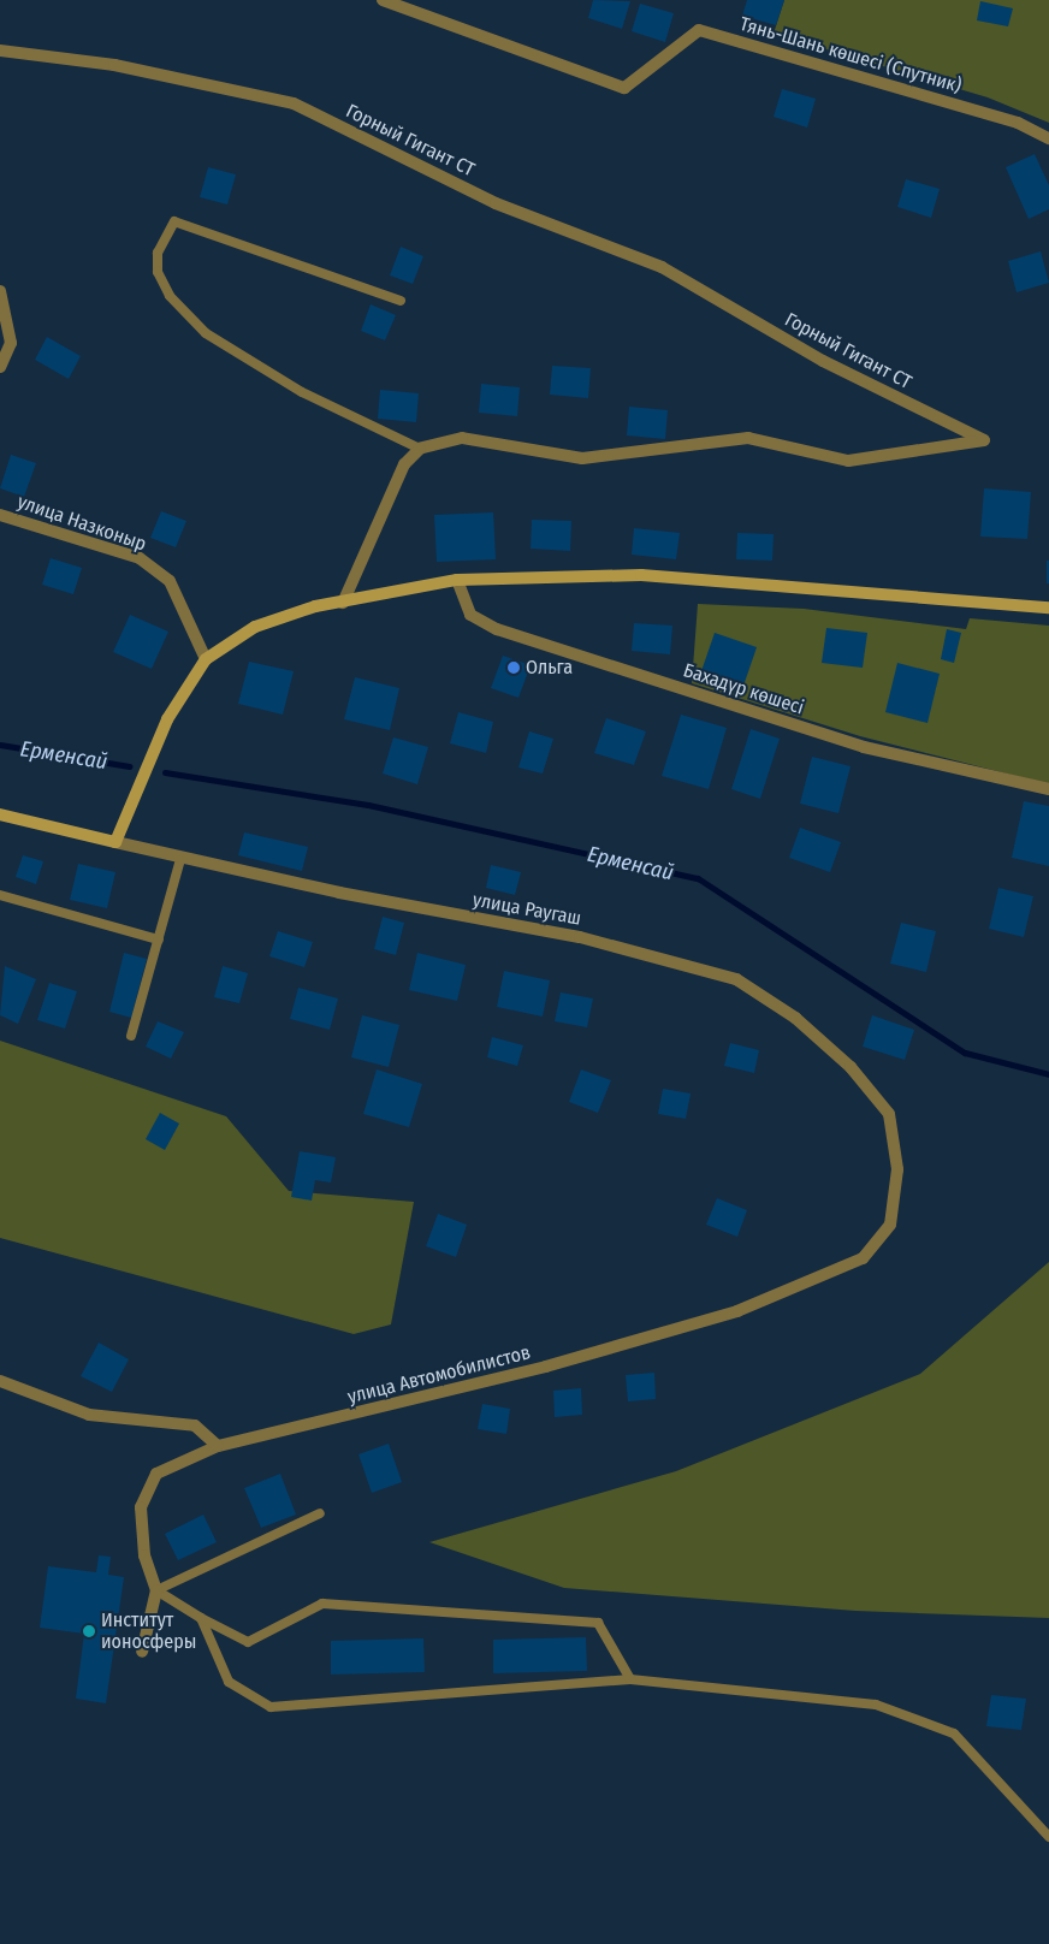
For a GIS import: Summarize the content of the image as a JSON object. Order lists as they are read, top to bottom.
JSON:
{
  "streets": {
    "street": [
      "Тянь-Шань көшесі (Спутник)",
      "Горный Гигант СТ",
      "улица Назконыр",
      "Бахадүр көшесі",
      "улица Раугаш",
      "улица Автомобилистов"
    ]
  },
  "crossings": [
    ["улица Раугаш", "улица Автомобилистов"]
  ],
  "water": ["Ерменсай"],
  "places": ["Ольга", "Институт ионосферы"]
}
